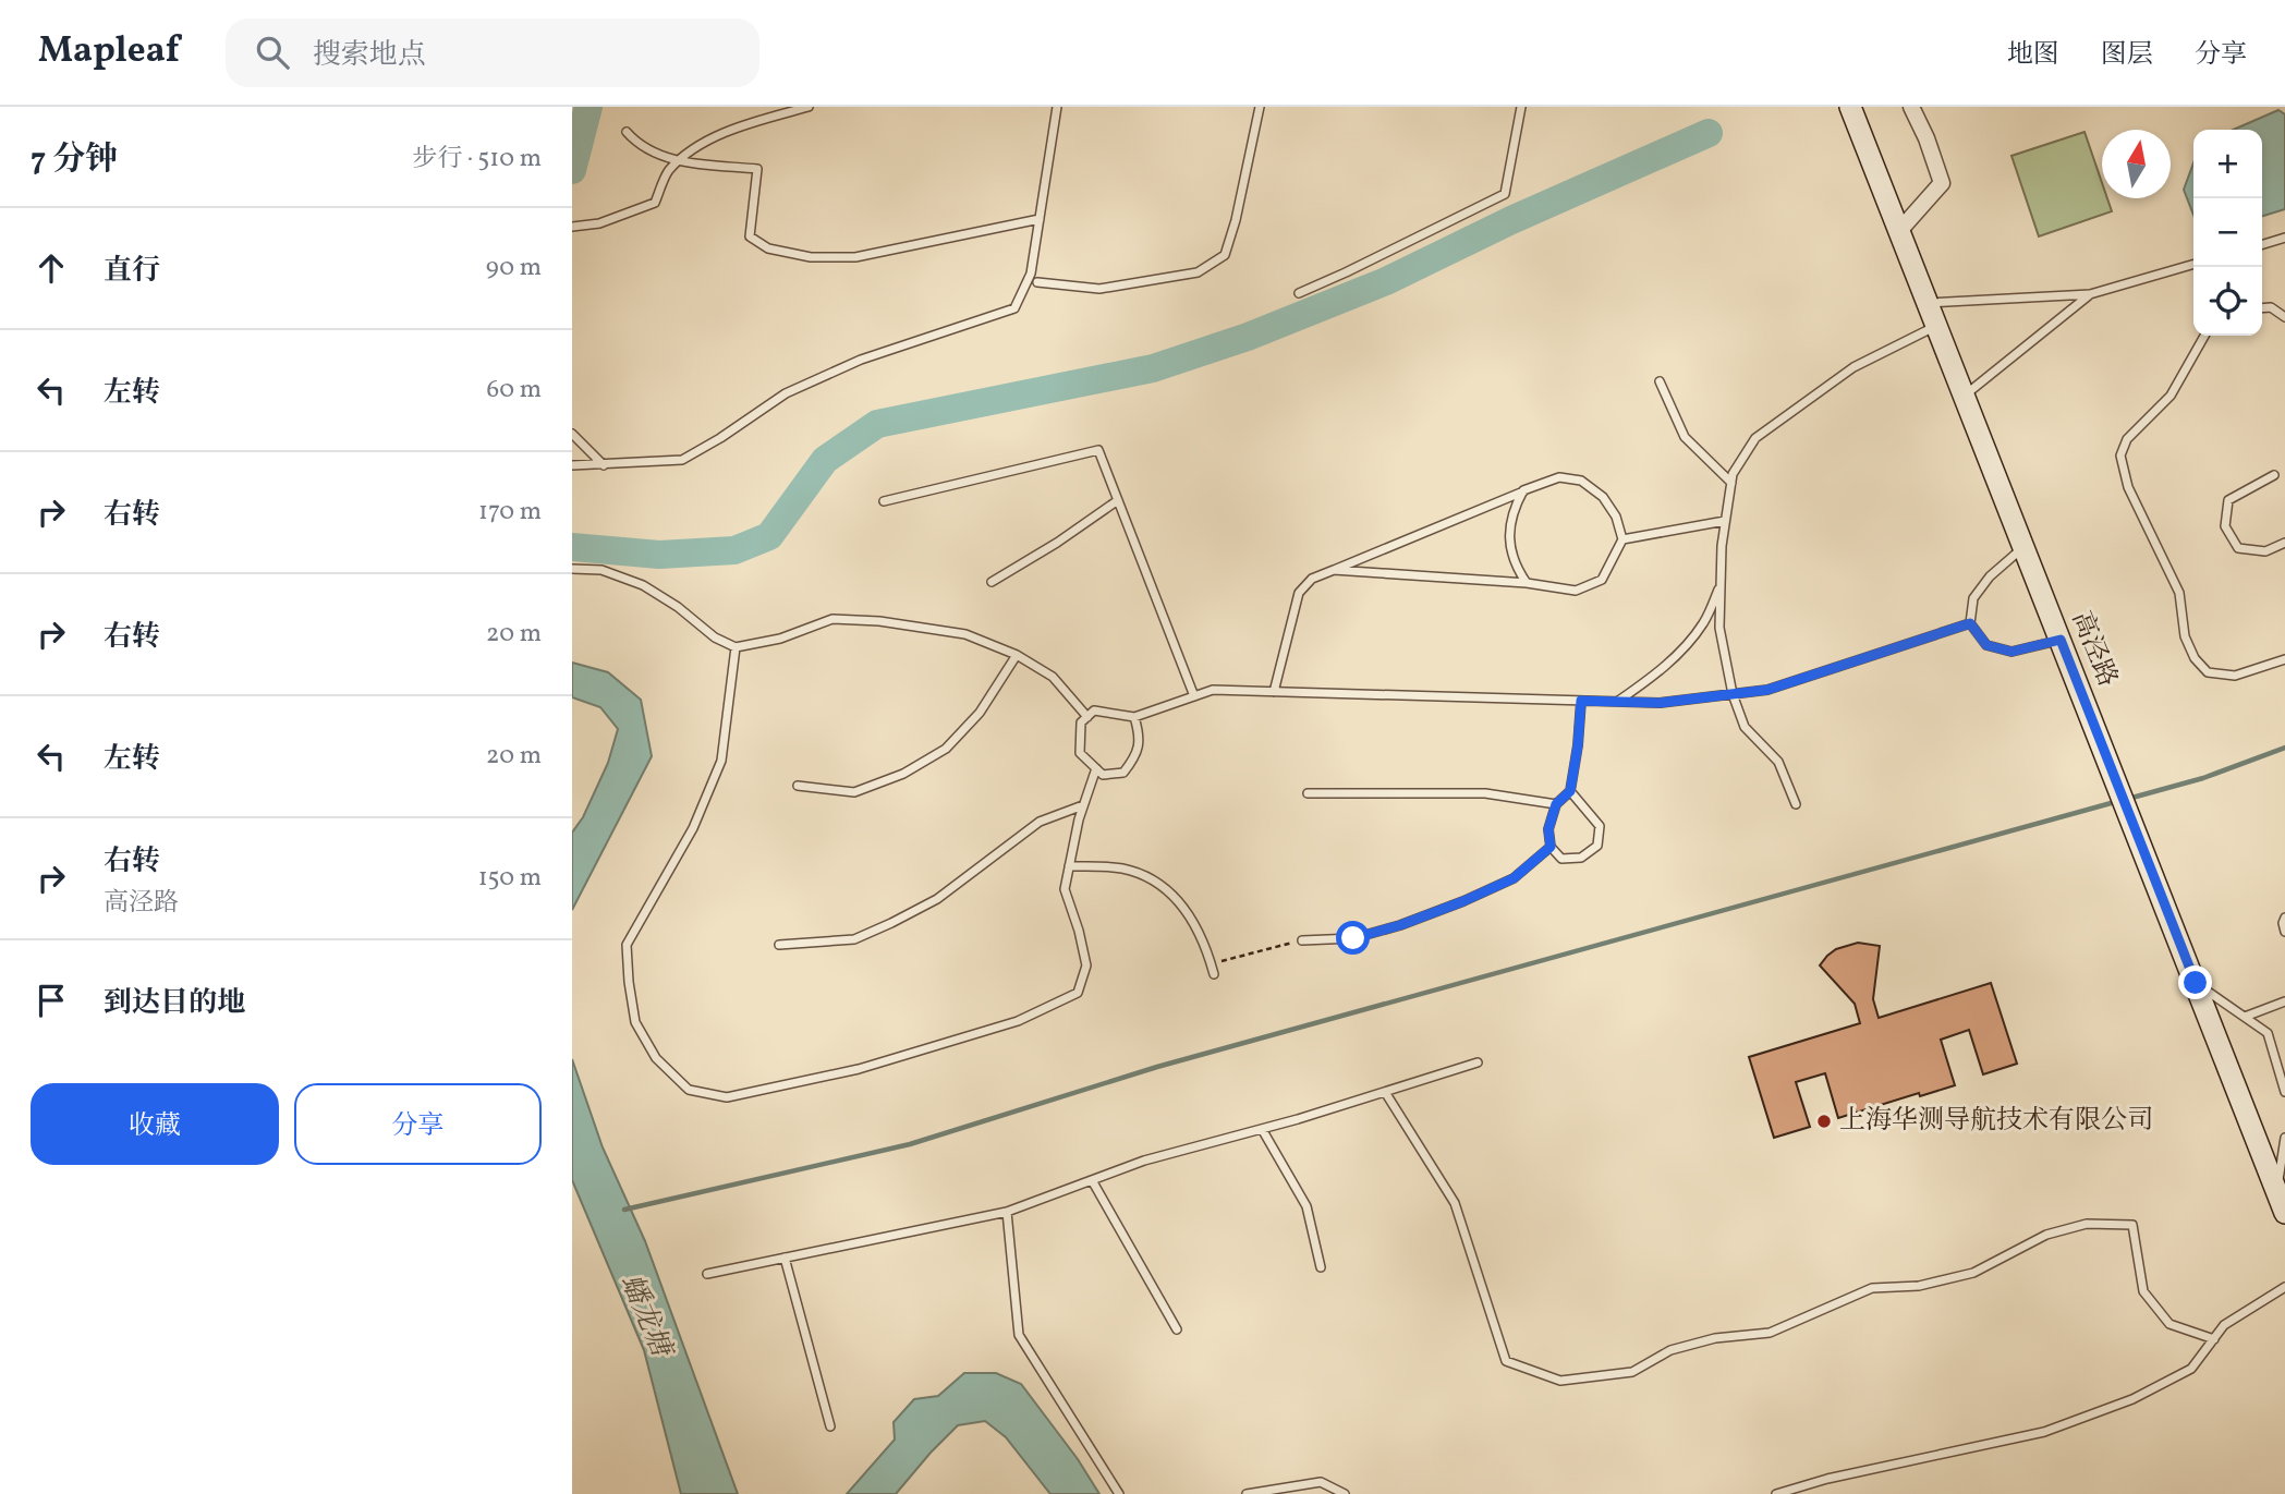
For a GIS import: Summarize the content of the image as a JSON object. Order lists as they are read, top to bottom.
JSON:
{
  "streets": {
    "main road": ["高泾路"]
  },
  "water": ["蟠龙塘"],
  "places": ["上海华测导航技术有限公司"],
  "north": "top",
  "page": {
    "header": "Mapleaf",
    "search": "搜索地点",
    "nav": ["地图", "图层", "分享"],
    "heading": ["7 分钟", "步行 · 510 m"],
    "map_buttons": ["+", "−"],
    "list": [
      ["直行", "90 m"],
      ["左转", "60 m"],
      ["右转", "170 m"],
      ["右转", "20 m"],
      ["左转", "20 m"],
      ["右转", "高泾路", "150 m"],
      "到达目的地"
    ],
    "buttons": ["收藏", "分享"]
  }
}
